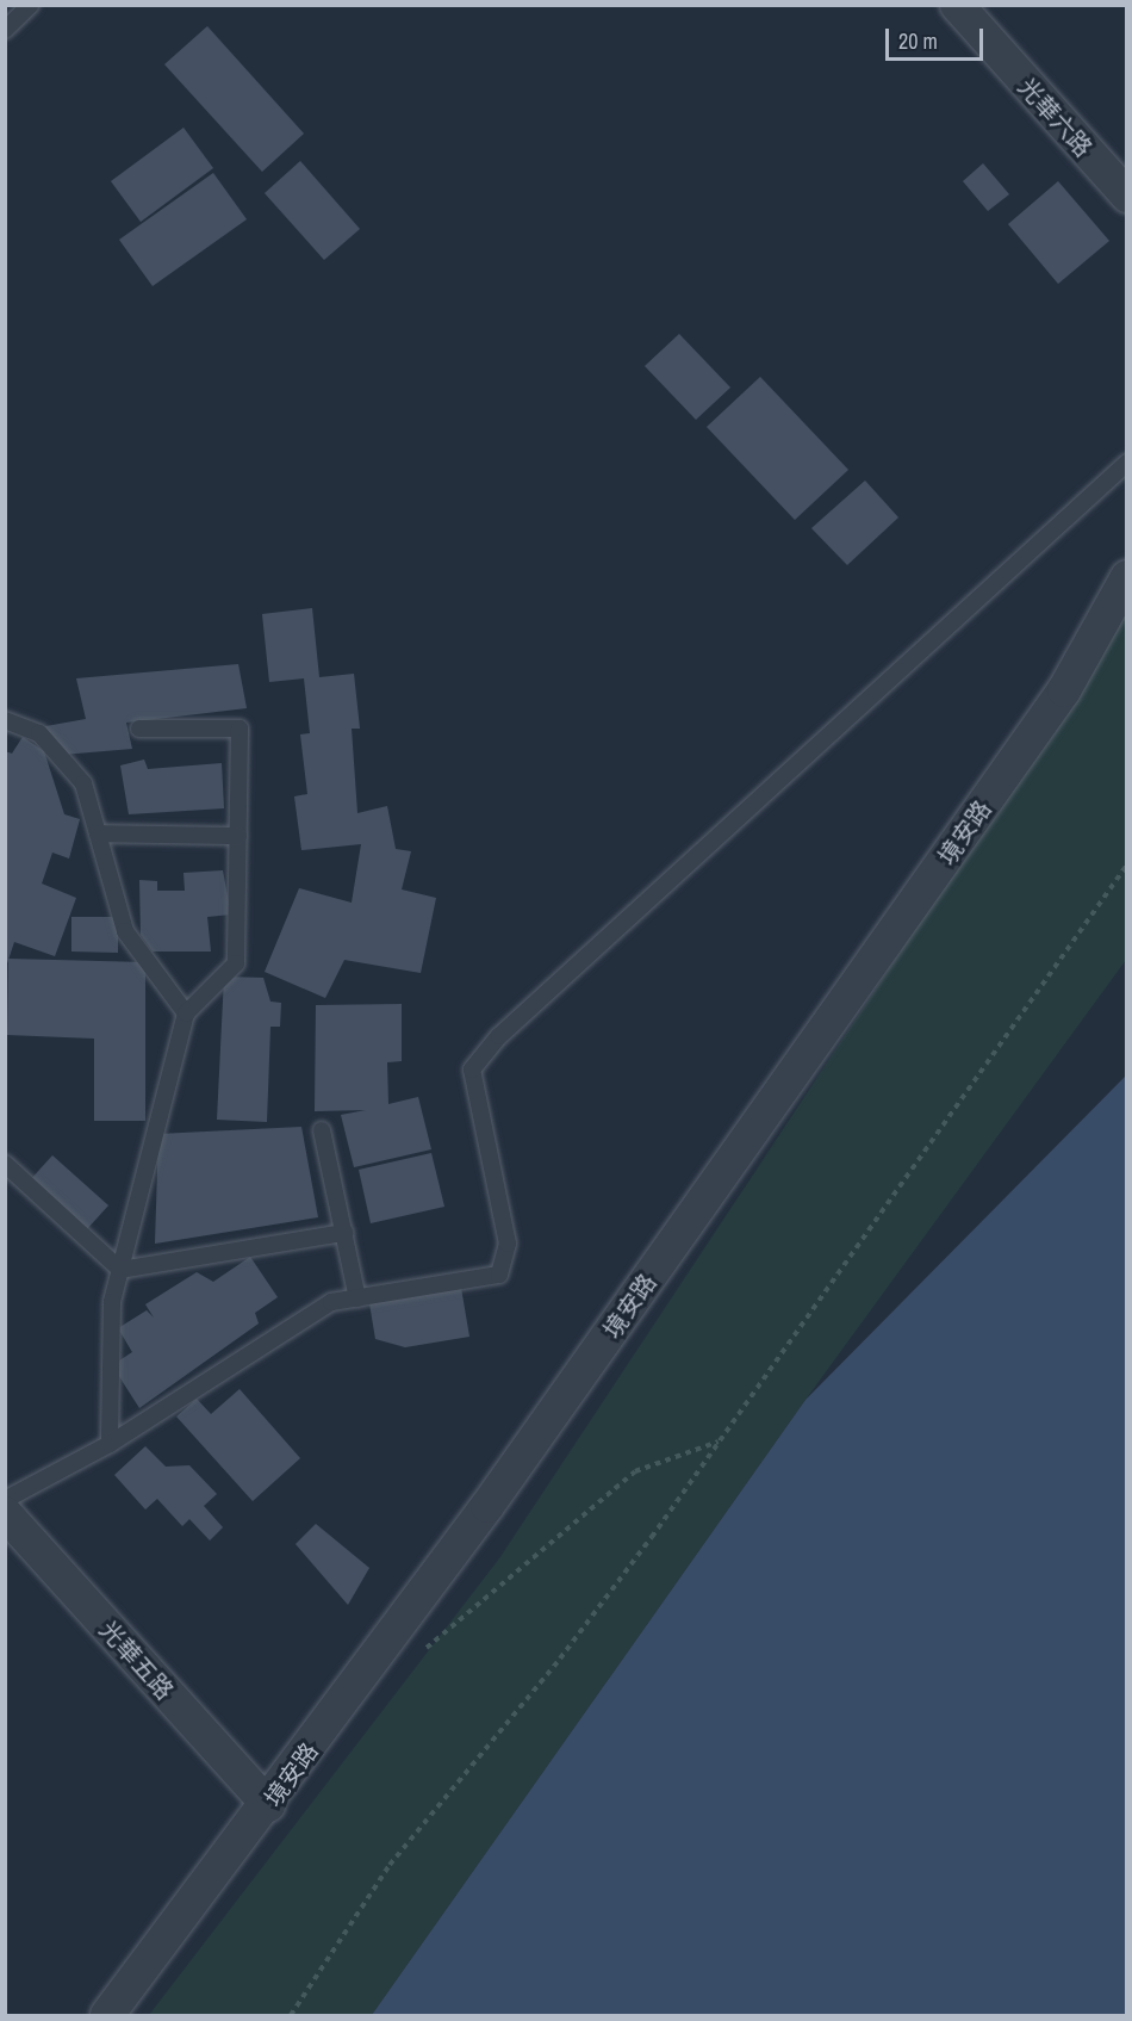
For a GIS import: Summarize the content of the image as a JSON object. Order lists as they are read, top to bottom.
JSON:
{
  "streets": {
    "street": ["光華六路", "境安路", "光華五路"]
  },
  "crossings": [
    ["境安路", "光華五路"]
  ],
  "scale_bar": "20 m"
}
